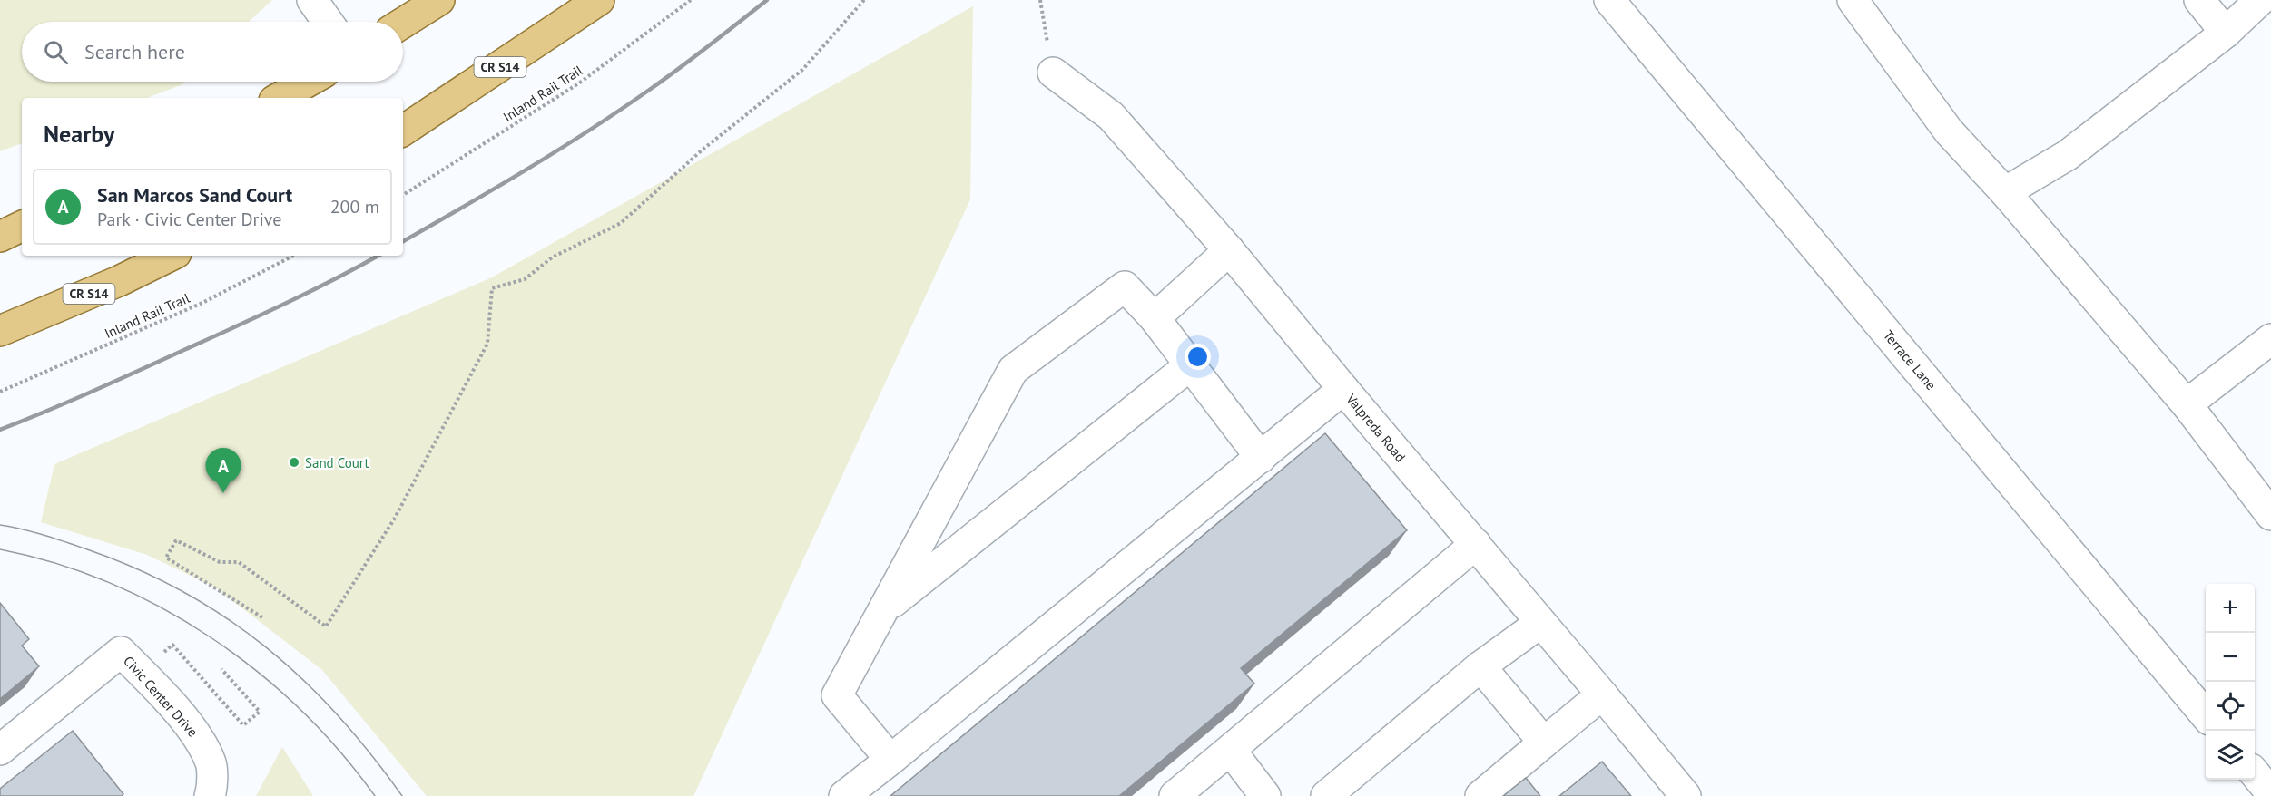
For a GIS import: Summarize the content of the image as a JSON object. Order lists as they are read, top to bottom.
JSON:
{
  "streets": {
    "main road": ["CR S14"],
    "street": ["Terrace Lane", "Valpreda Road", "Civic Center Drive"],
    "path": ["Inland Rail Trail"]
  },
  "places": ["Sand Court"],
  "page": {
    "search": "Search here",
    "heading": "Nearby",
    "list": [
      {
        "mark": "A",
        "name": "San Marcos Sand Court",
        "note": "Park · Civic Center Drive",
        "value": "200 m"
      }
    ],
    "pins": "A",
    "map_buttons": ["+", "−"]
  }
}
